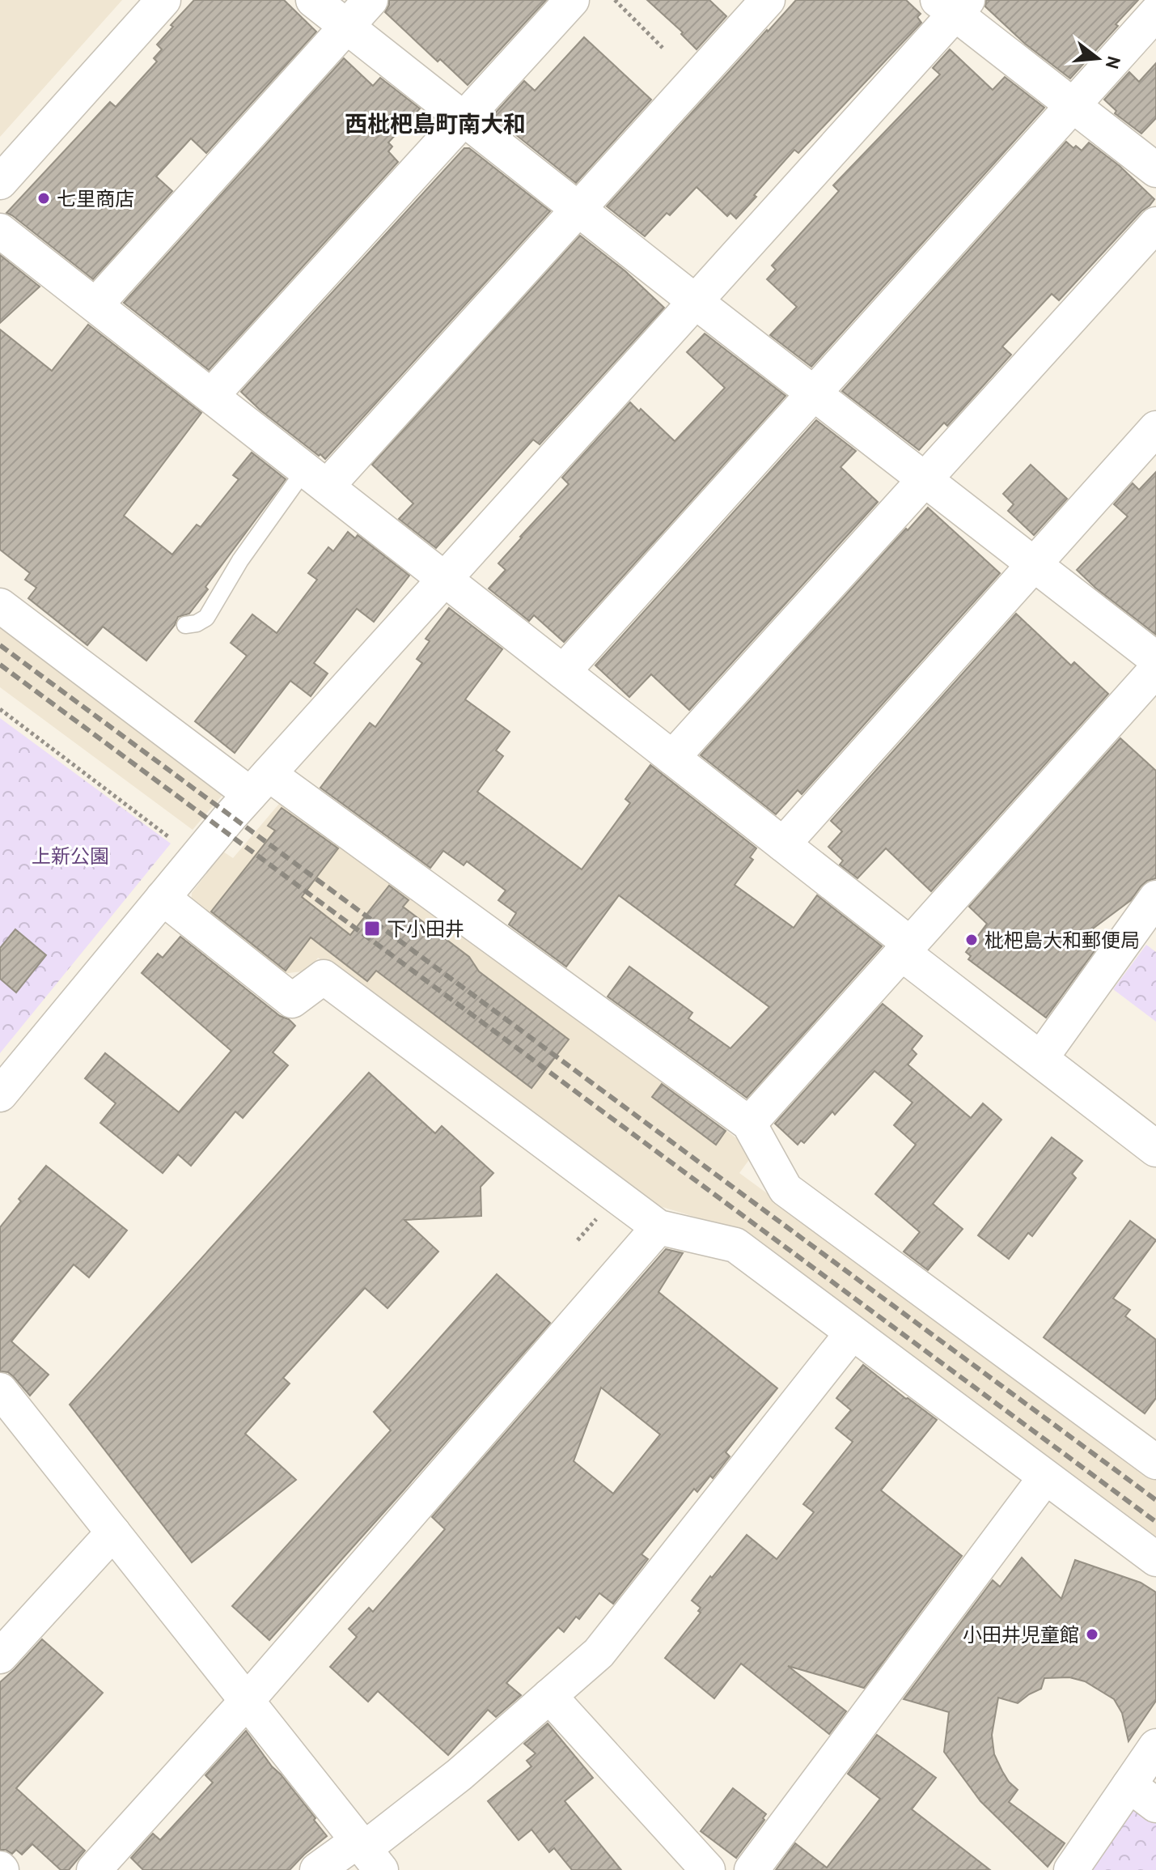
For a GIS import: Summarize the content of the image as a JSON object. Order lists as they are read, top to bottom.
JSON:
{
  "districts": ["西枇杷島町南大和"],
  "parks": ["上新公園"],
  "places": {
    "other": ["七里商店", "枇杷島大和郵便局", "小田井児童館"],
    "transit": ["下小田井"]
  },
  "north": "right"
}
